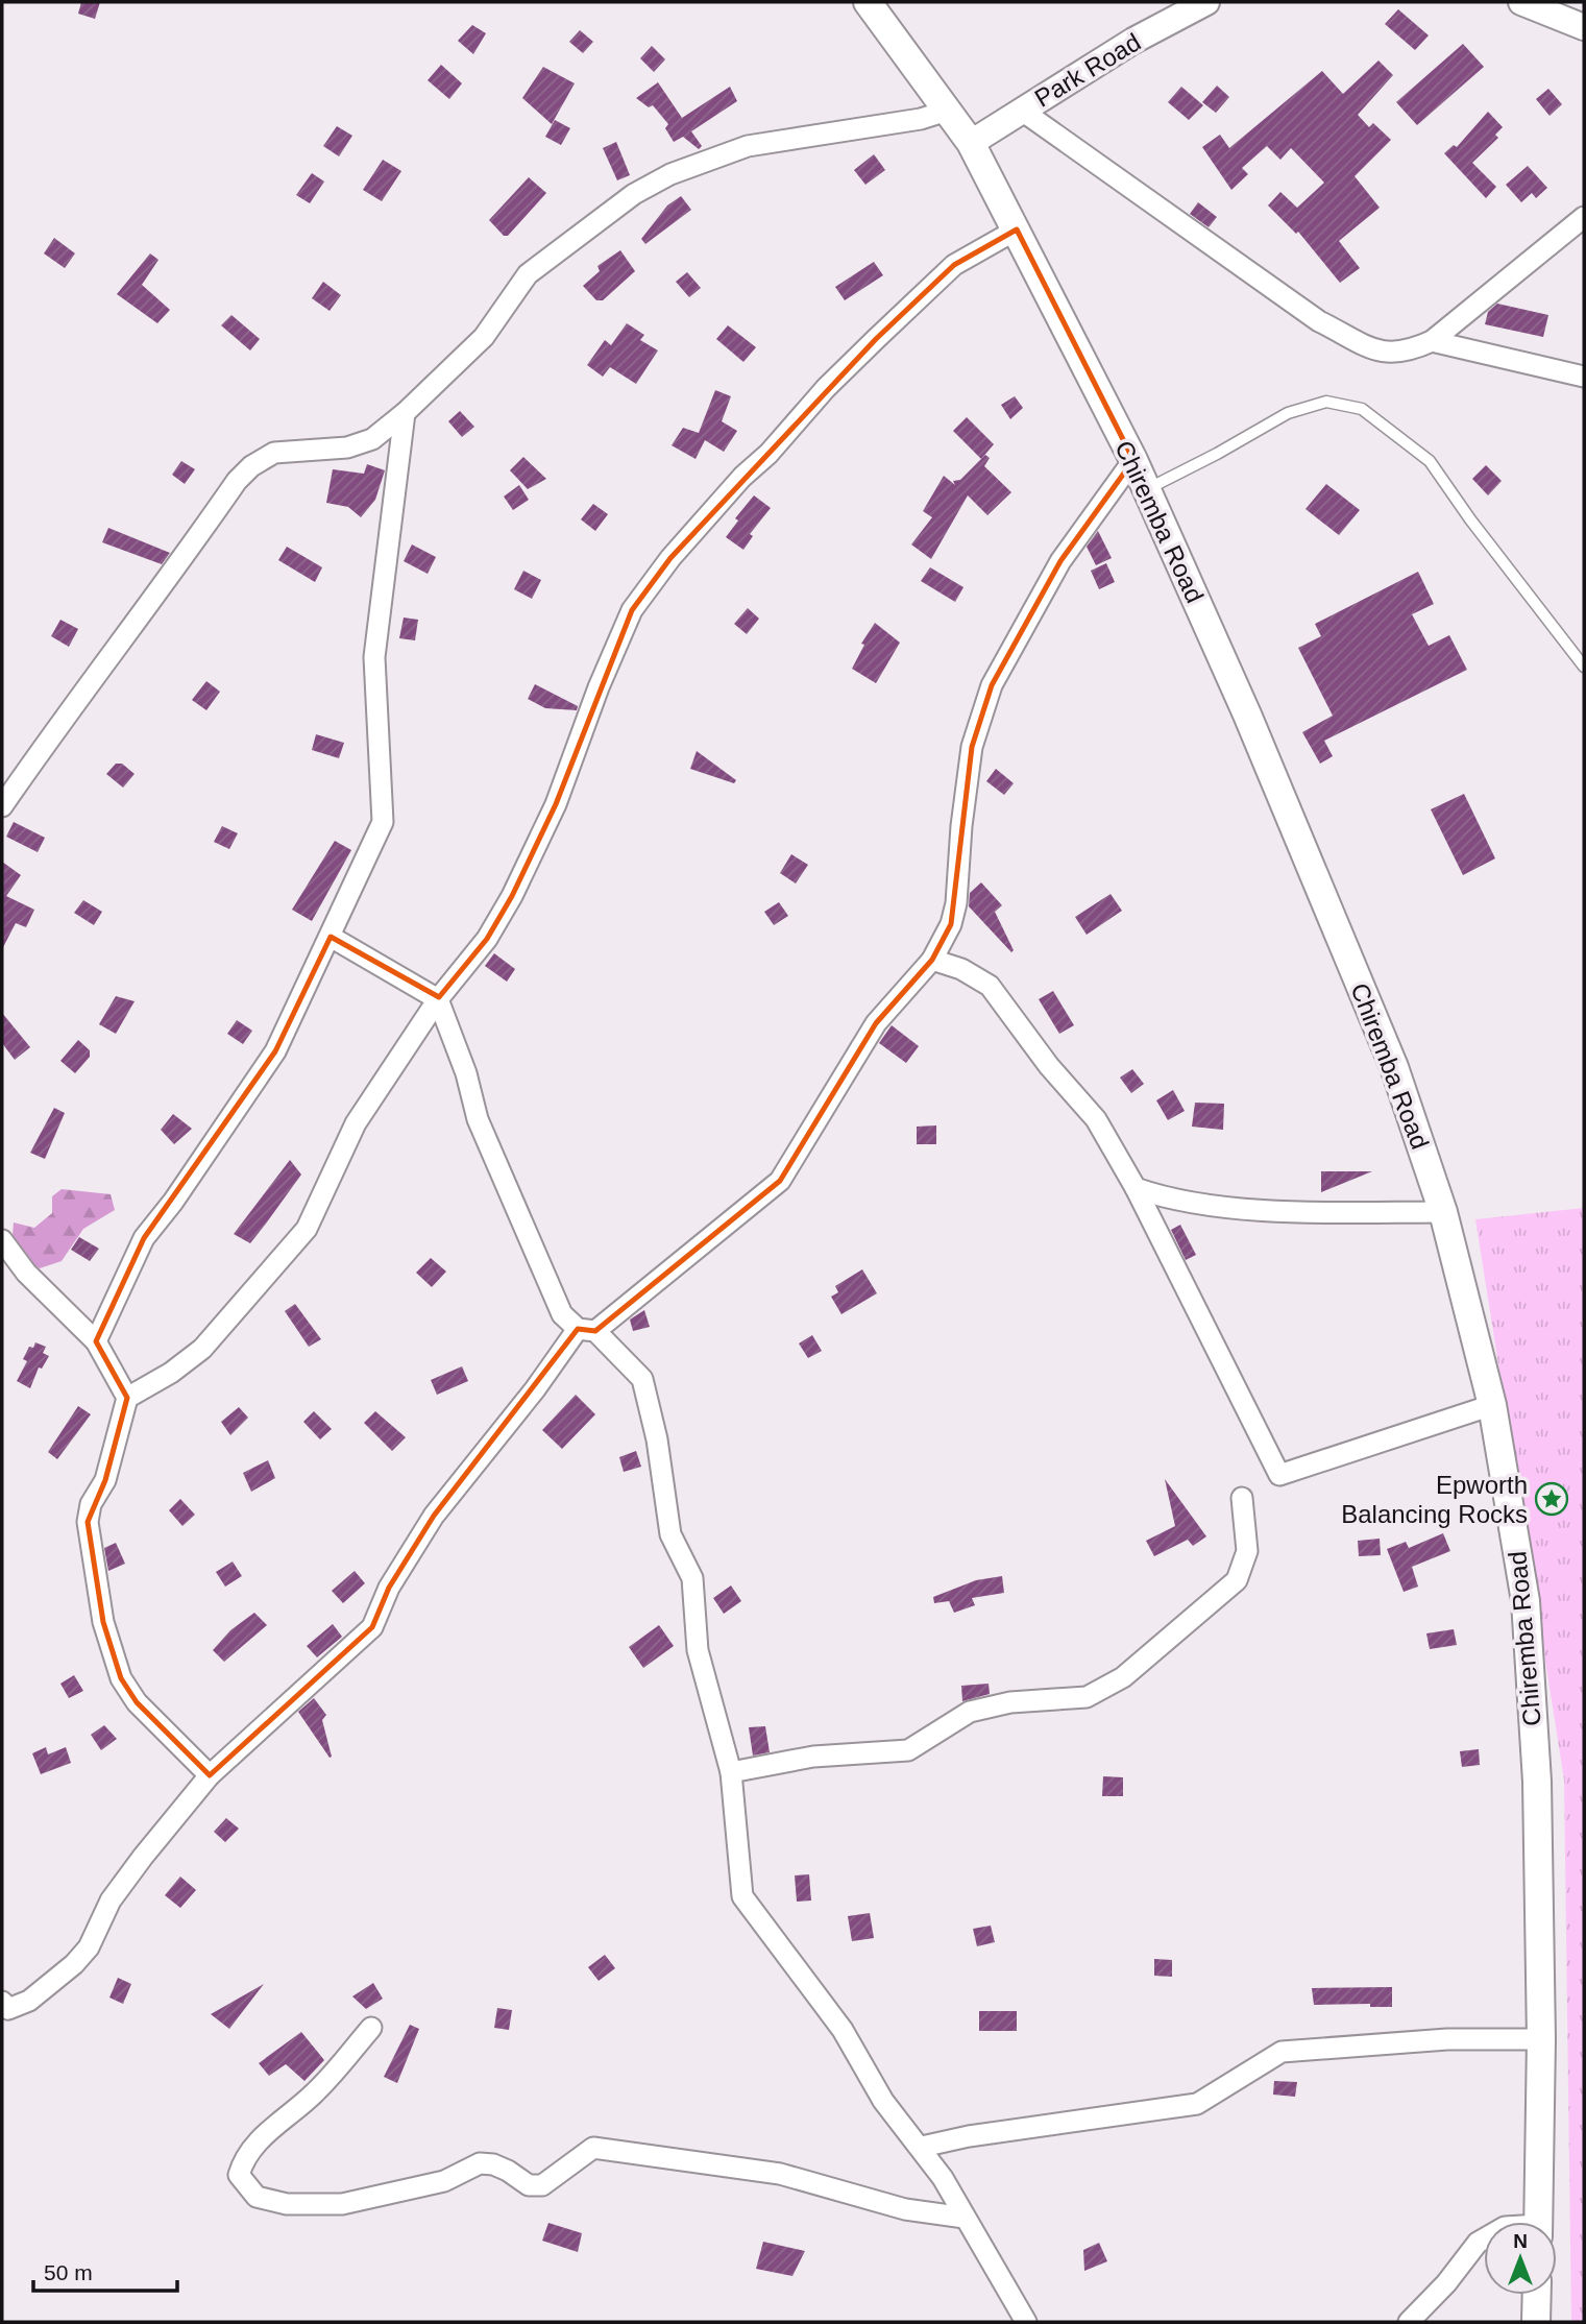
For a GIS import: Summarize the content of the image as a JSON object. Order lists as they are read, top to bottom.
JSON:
{
  "streets": {
    "main road": ["Chiremba Road"],
    "street": ["Park Road"]
  },
  "crossings": [
    ["Park Road", "Chiremba Road"]
  ],
  "places": {
    "place": ["Epworth Balancing Rocks"]
  },
  "scale_bar": "50 m",
  "north": "top"
}
